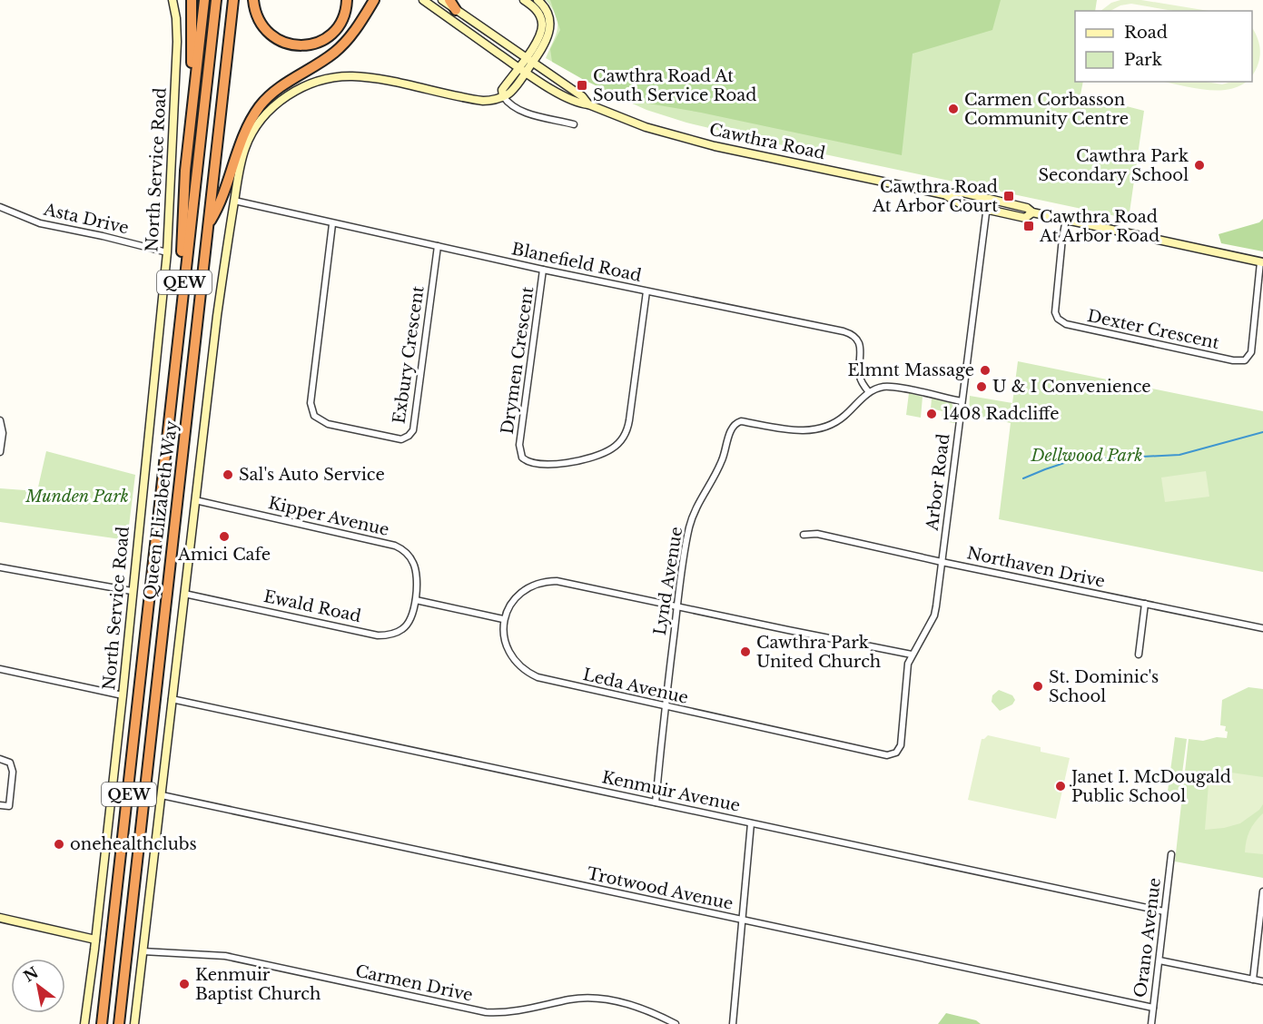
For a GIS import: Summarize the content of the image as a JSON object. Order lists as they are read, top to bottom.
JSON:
{
  "streets": {
    "highway": ["QEW", "Queen Elizabeth Way"],
    "street": [
      "Cawthra Road",
      "North Service Road",
      "Asta Drive",
      "Blanefield Road",
      "Dexter Crescent",
      "Exbury Crescent",
      "Drymen Crescent",
      "Arbor Road",
      "Kipper Avenue",
      "Northaven Drive",
      "Lynd Avenue",
      "Ewald Road",
      "Leda Avenue",
      "Kenmuir Avenue",
      "Trotwood Avenue",
      "Orano Avenue",
      "Carmen Drive"
    ]
  },
  "crossings": [
    ["Cawthra Road", "Dexter Crescent"],
    ["Cawthra Road", "Arbor Road"],
    ["North Service Road", "Asta Drive"],
    ["Blanefield Road", "Exbury Crescent"],
    ["Blanefield Road", "Drymen Crescent"],
    ["Blanefield Road", "Lynd Avenue"],
    ["Arbor Road", "Northaven Drive"],
    ["Arbor Road", "Leda Avenue"],
    ["Kipper Avenue", "Ewald Road"],
    ["Lynd Avenue", "Leda Avenue"],
    ["Lynd Avenue", "Kenmuir Avenue"],
    ["Kenmuir Avenue", "Orano Avenue"],
    ["Trotwood Avenue", "Orano Avenue"]
  ],
  "parks": ["Dellwood Park", "Munden Park"],
  "places": {
    "transit": ["Cawthra Road At South Service Road", "Cawthra Road At Arbor Court", "Cawthra Road At Arbor Road"],
    "other": [
      "Carmen Corbasson Community Centre",
      "Cawthra Park Secondary School",
      "Elmnt Massage",
      "U & I Convenience",
      "1408 Radcliffe",
      "Sal's Auto Service",
      "Amici Cafe",
      "Cawthra Park United Church",
      "St. Dominic's School",
      "Janet I. McDougald Public School",
      "onehealthclubs",
      "Kenmuir Baptist Church"
    ]
  },
  "legend": ["Road", "Park"],
  "north": "top left"
}
